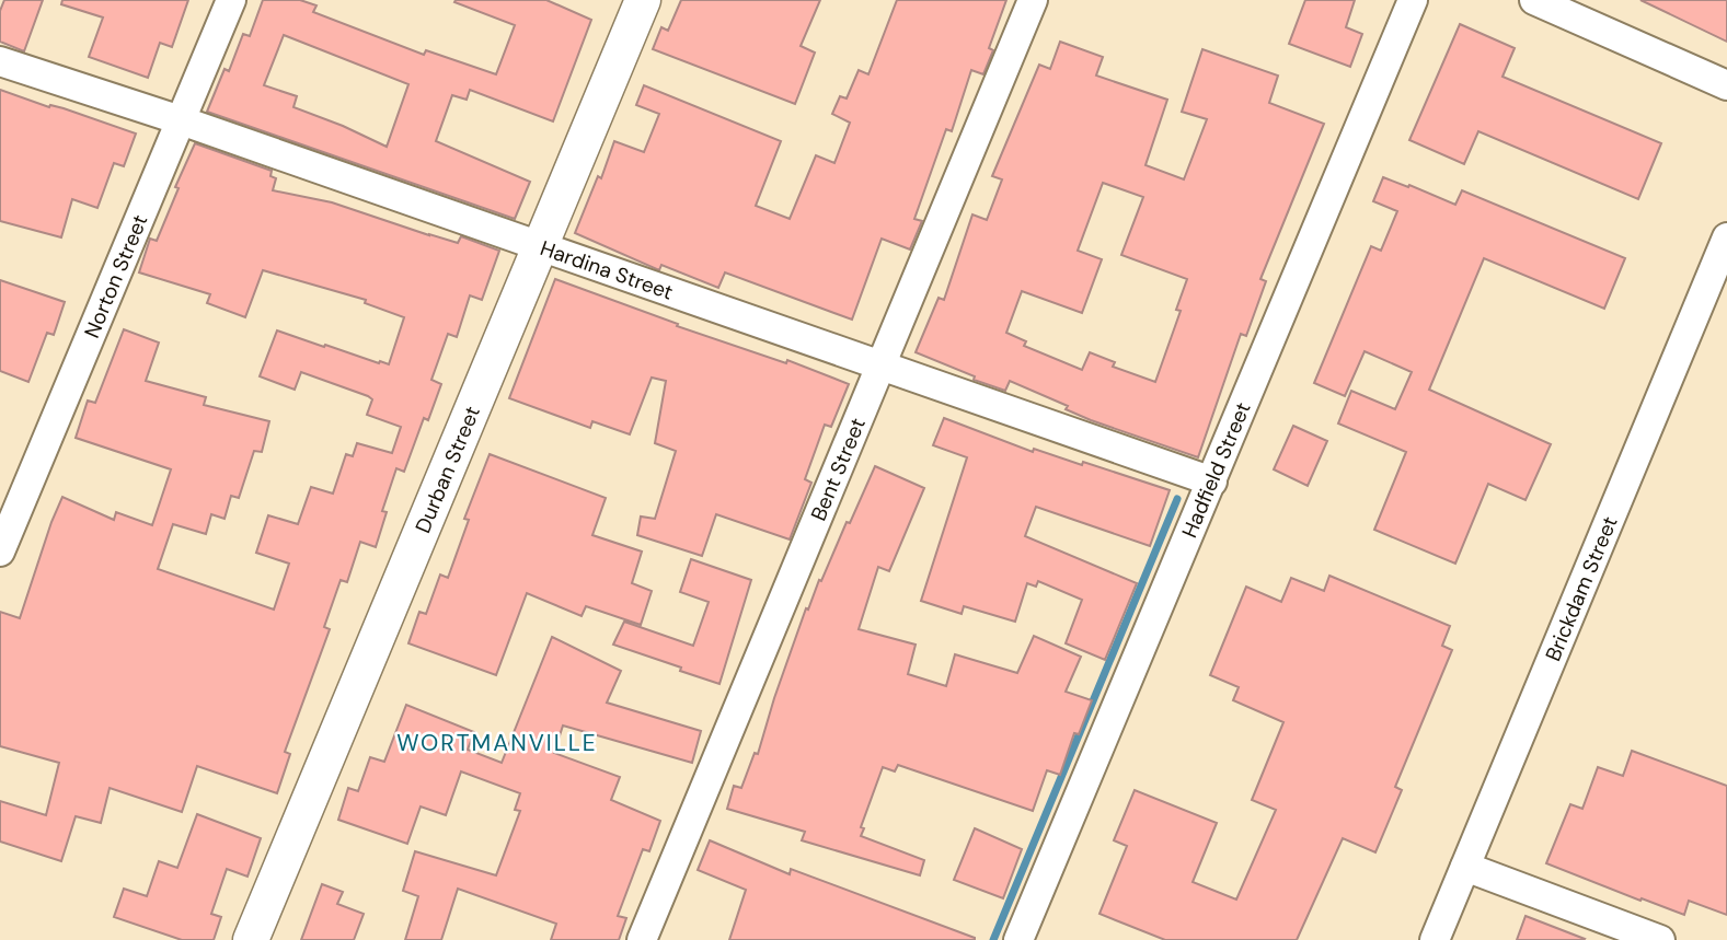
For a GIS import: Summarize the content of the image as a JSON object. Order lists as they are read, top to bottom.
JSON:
{
  "streets": {
    "street": [
      "Hardina Street",
      "Norton Street",
      "Durban Street",
      "Bent Street",
      "Hadfield Street",
      "Brickdam Street"
    ]
  },
  "crossings": [
    ["Hardina Street", "Norton Street"],
    ["Hardina Street", "Durban Street"],
    ["Hardina Street", "Bent Street"],
    ["Hardina Street", "Hadfield Street"]
  ],
  "districts": ["WORTMANVILLE"]
}
